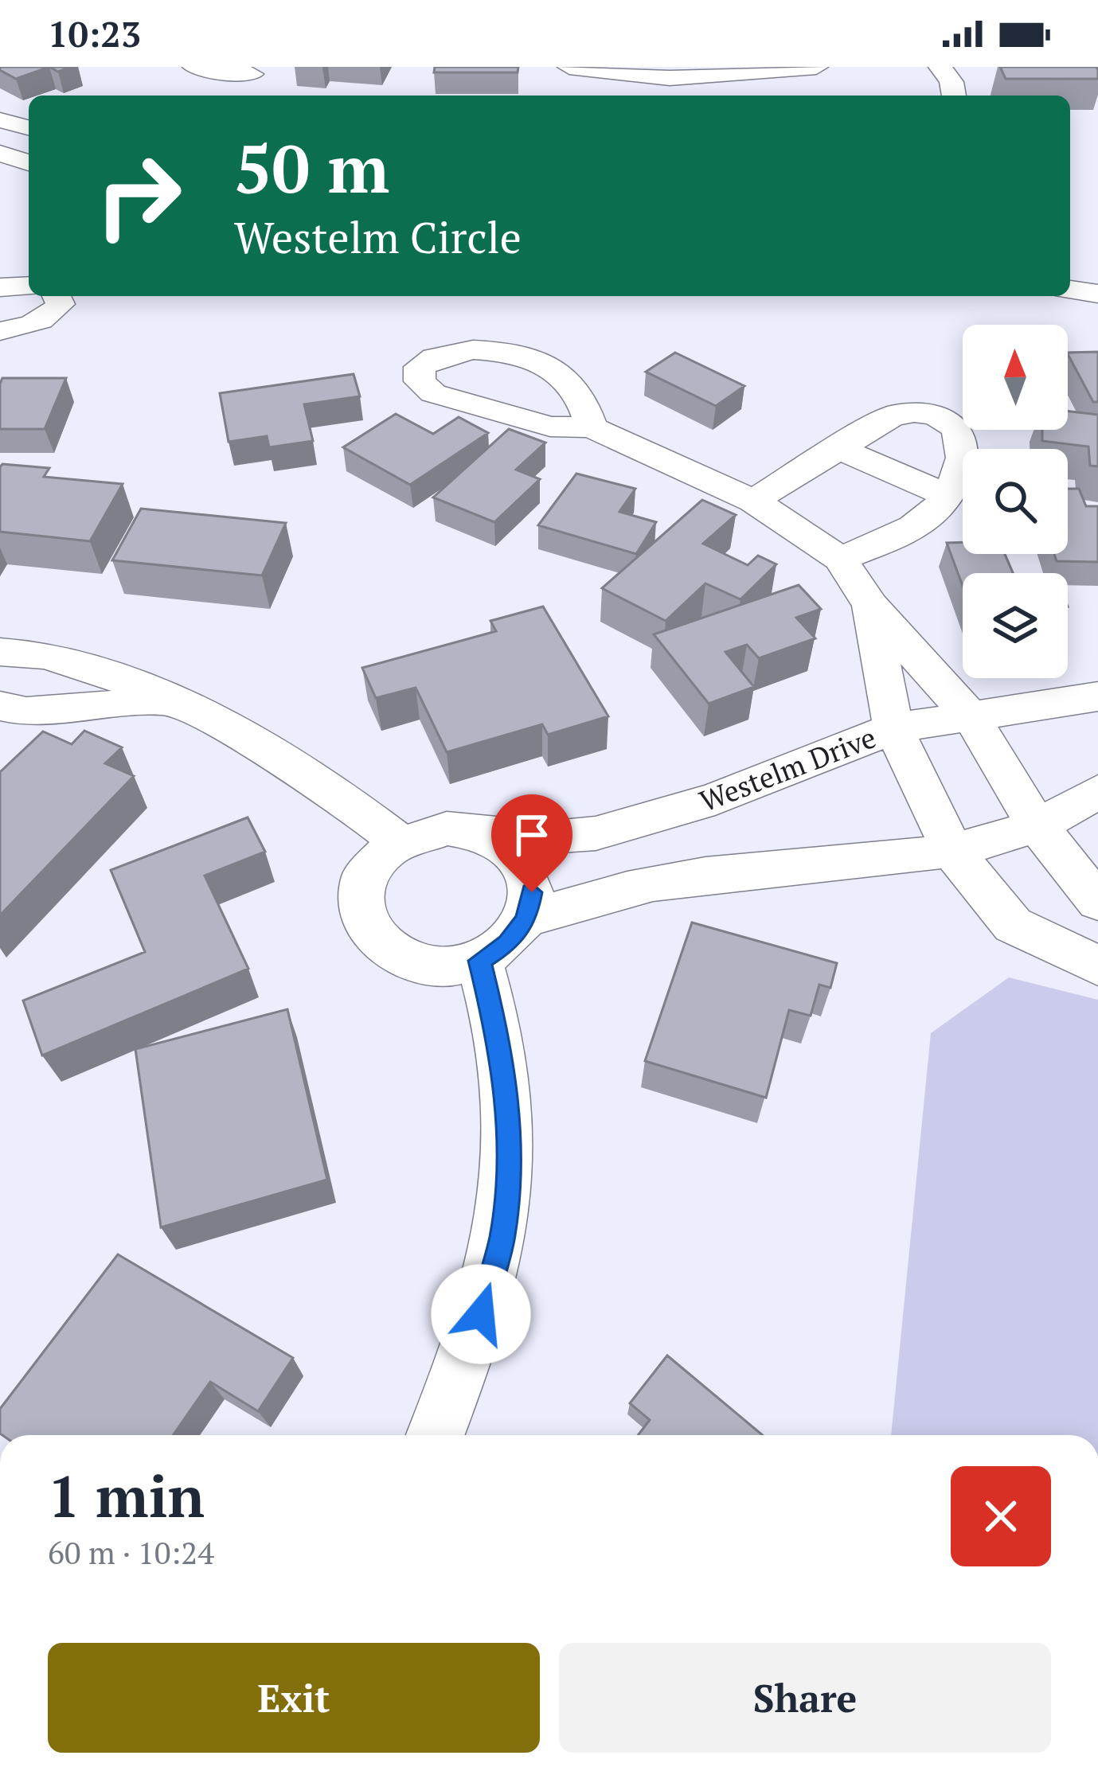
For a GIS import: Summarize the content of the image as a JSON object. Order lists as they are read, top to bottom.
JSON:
{
  "streets": {
    "street": ["Westelm Drive"]
  },
  "north": "top",
  "page": {
    "status": "10:23",
    "turn": ["50 m", "Westelm Circle"],
    "heading": ["1 min", "60 m · 10:24"],
    "buttons": ["Exit", "Share"]
  }
}
